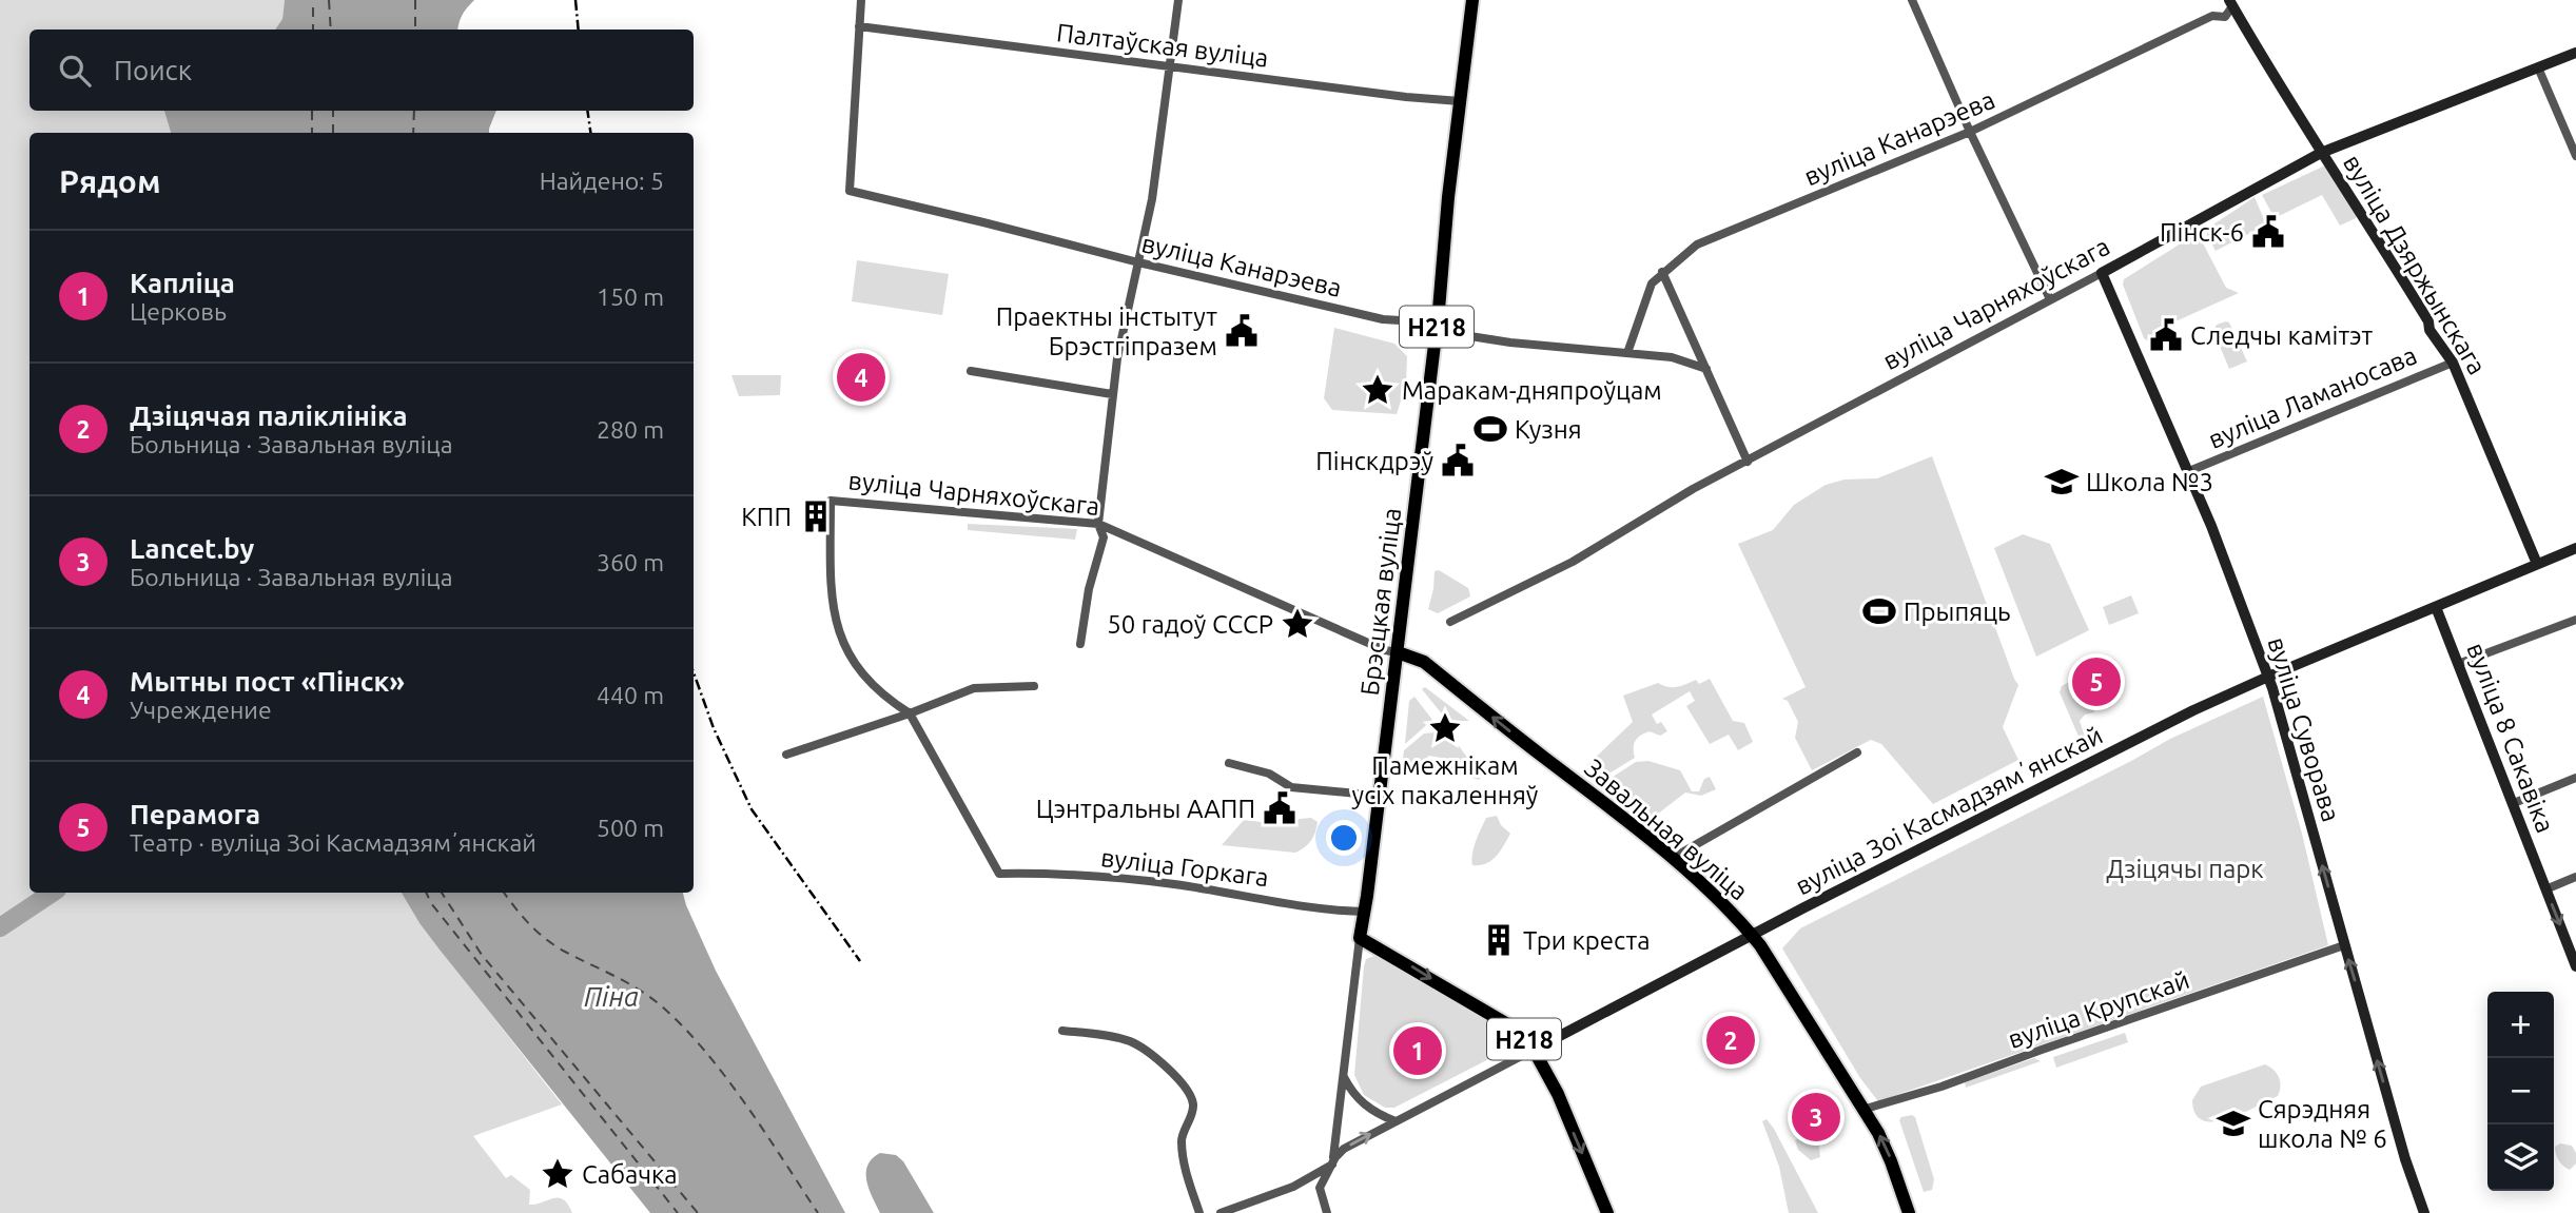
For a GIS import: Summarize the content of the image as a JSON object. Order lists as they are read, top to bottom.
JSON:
{
  "streets": {
    "main road": ["Н218", "Брэсцкая вуліца", "Завальная вуліца"],
    "street": [
      "Палтаўская вуліца",
      "вуліца Канарэева",
      "вуліца Дзяржынскага",
      "вуліца Чарняхоўскага",
      "вуліца Ламаносава",
      "вуліца Суворава",
      "вуліца 8 Сакавіка",
      "вуліца Зоі Касмадзямʼянскай",
      "вуліца Горкага",
      "вуліца Крупскай"
    ]
  },
  "crossings": [
    ["Палтаўская вуліца", "вуліца Канарэева"],
    ["Палтаўская вуліца", "Брэсцкая вуліца"],
    ["вуліца Канарэева", "вуліца Дзяржынскага"],
    ["вуліца Канарэева", "Брэсцкая вуліца"],
    ["вуліца Дзяржынскага", "вуліца Чарняхоўскага"],
    ["вуліца Дзяржынскага", "вуліца Ламаносава"],
    ["вуліца Дзяржынскага", "вуліца Зоі Касмадзямʼянскай"],
    ["вуліца Чарняхоўскага", "Брэсцкая вуліца"],
    ["вуліца Чарняхоўскага", "вуліца Суворава"],
    ["вуліца Чарняхоўскага", "Завальная вуліца"],
    ["вуліца Чарняхоўскага", "вуліца Горкага"],
    ["Н218", "Брэсцкая вуліца"],
    ["Н218", "вуліца Зоі Касмадзямʼянскай"],
    ["вуліца Ламаносава", "вуліца Суворава"],
    ["Брэсцкая вуліца", "вуліца Зоі Касмадзямʼянскай"],
    ["Брэсцкая вуліца", "Завальная вуліца"],
    ["Брэсцкая вуліца", "вуліца Горкага"],
    ["вуліца Суворава", "вуліца Зоі Касмадзямʼянскай"],
    ["вуліца Суворава", "вуліца Крупскай"],
    ["вуліца 8 Сакавіка", "вуліца Зоі Касмадзямʼянскай"],
    ["вуліца Зоі Касмадзямʼянскай", "Завальная вуліца"],
    ["Завальная вуліца", "вуліца Крупскай"]
  ],
  "one_way": ["вуліца Суворава", "Завальная вуліца"],
  "water": ["Піна"],
  "parks": ["Дзіцячы парк"],
  "places": {
    "public building": [
      "Пінск-6",
      "Праектны інстытут Брэстгіпразем",
      "Следчы камітэт",
      "Пінскдрэў",
      "Цэнтральны ААПП"
    ],
    "place": [
      "Маракам-дняпроўцам",
      "50 гадоў СССР",
      "Памежнікам усіх пакаленняў",
      "Сабачка"
    ],
    "sports": ["Кузня", "Прыпяць"],
    "school or university": ["Школа №3", "Сярэдняя школа № 6"],
    "building": ["КПП", "Три креста"]
  },
  "page": {
    "search": "Поиск",
    "heading": ["Рядом", "Найдено: 5"],
    "list": [
      {
        "mark": "1",
        "name": "Капліца",
        "note": "Церковь",
        "value": "150 m"
      },
      {
        "mark": "2",
        "name": "Дзіцячая паліклініка",
        "note": "Больница · Завальная вуліца",
        "value": "280 m"
      },
      {
        "mark": "3",
        "name": "Lancet.by",
        "note": "Больница · Завальная вуліца",
        "value": "360 m"
      },
      {
        "mark": "4",
        "name": "Мытны пост «Пінск»",
        "note": "Учреждение",
        "value": "440 m"
      },
      {
        "mark": "5",
        "name": "Перамога",
        "note": "Театр · вуліца Зоі Касмадзямʼянскай",
        "value": "500 m"
      }
    ],
    "pins": [
      "4",
      "5",
      "2",
      "1",
      "3"
    ],
    "map_buttons": ["+", "−"]
  }
}
